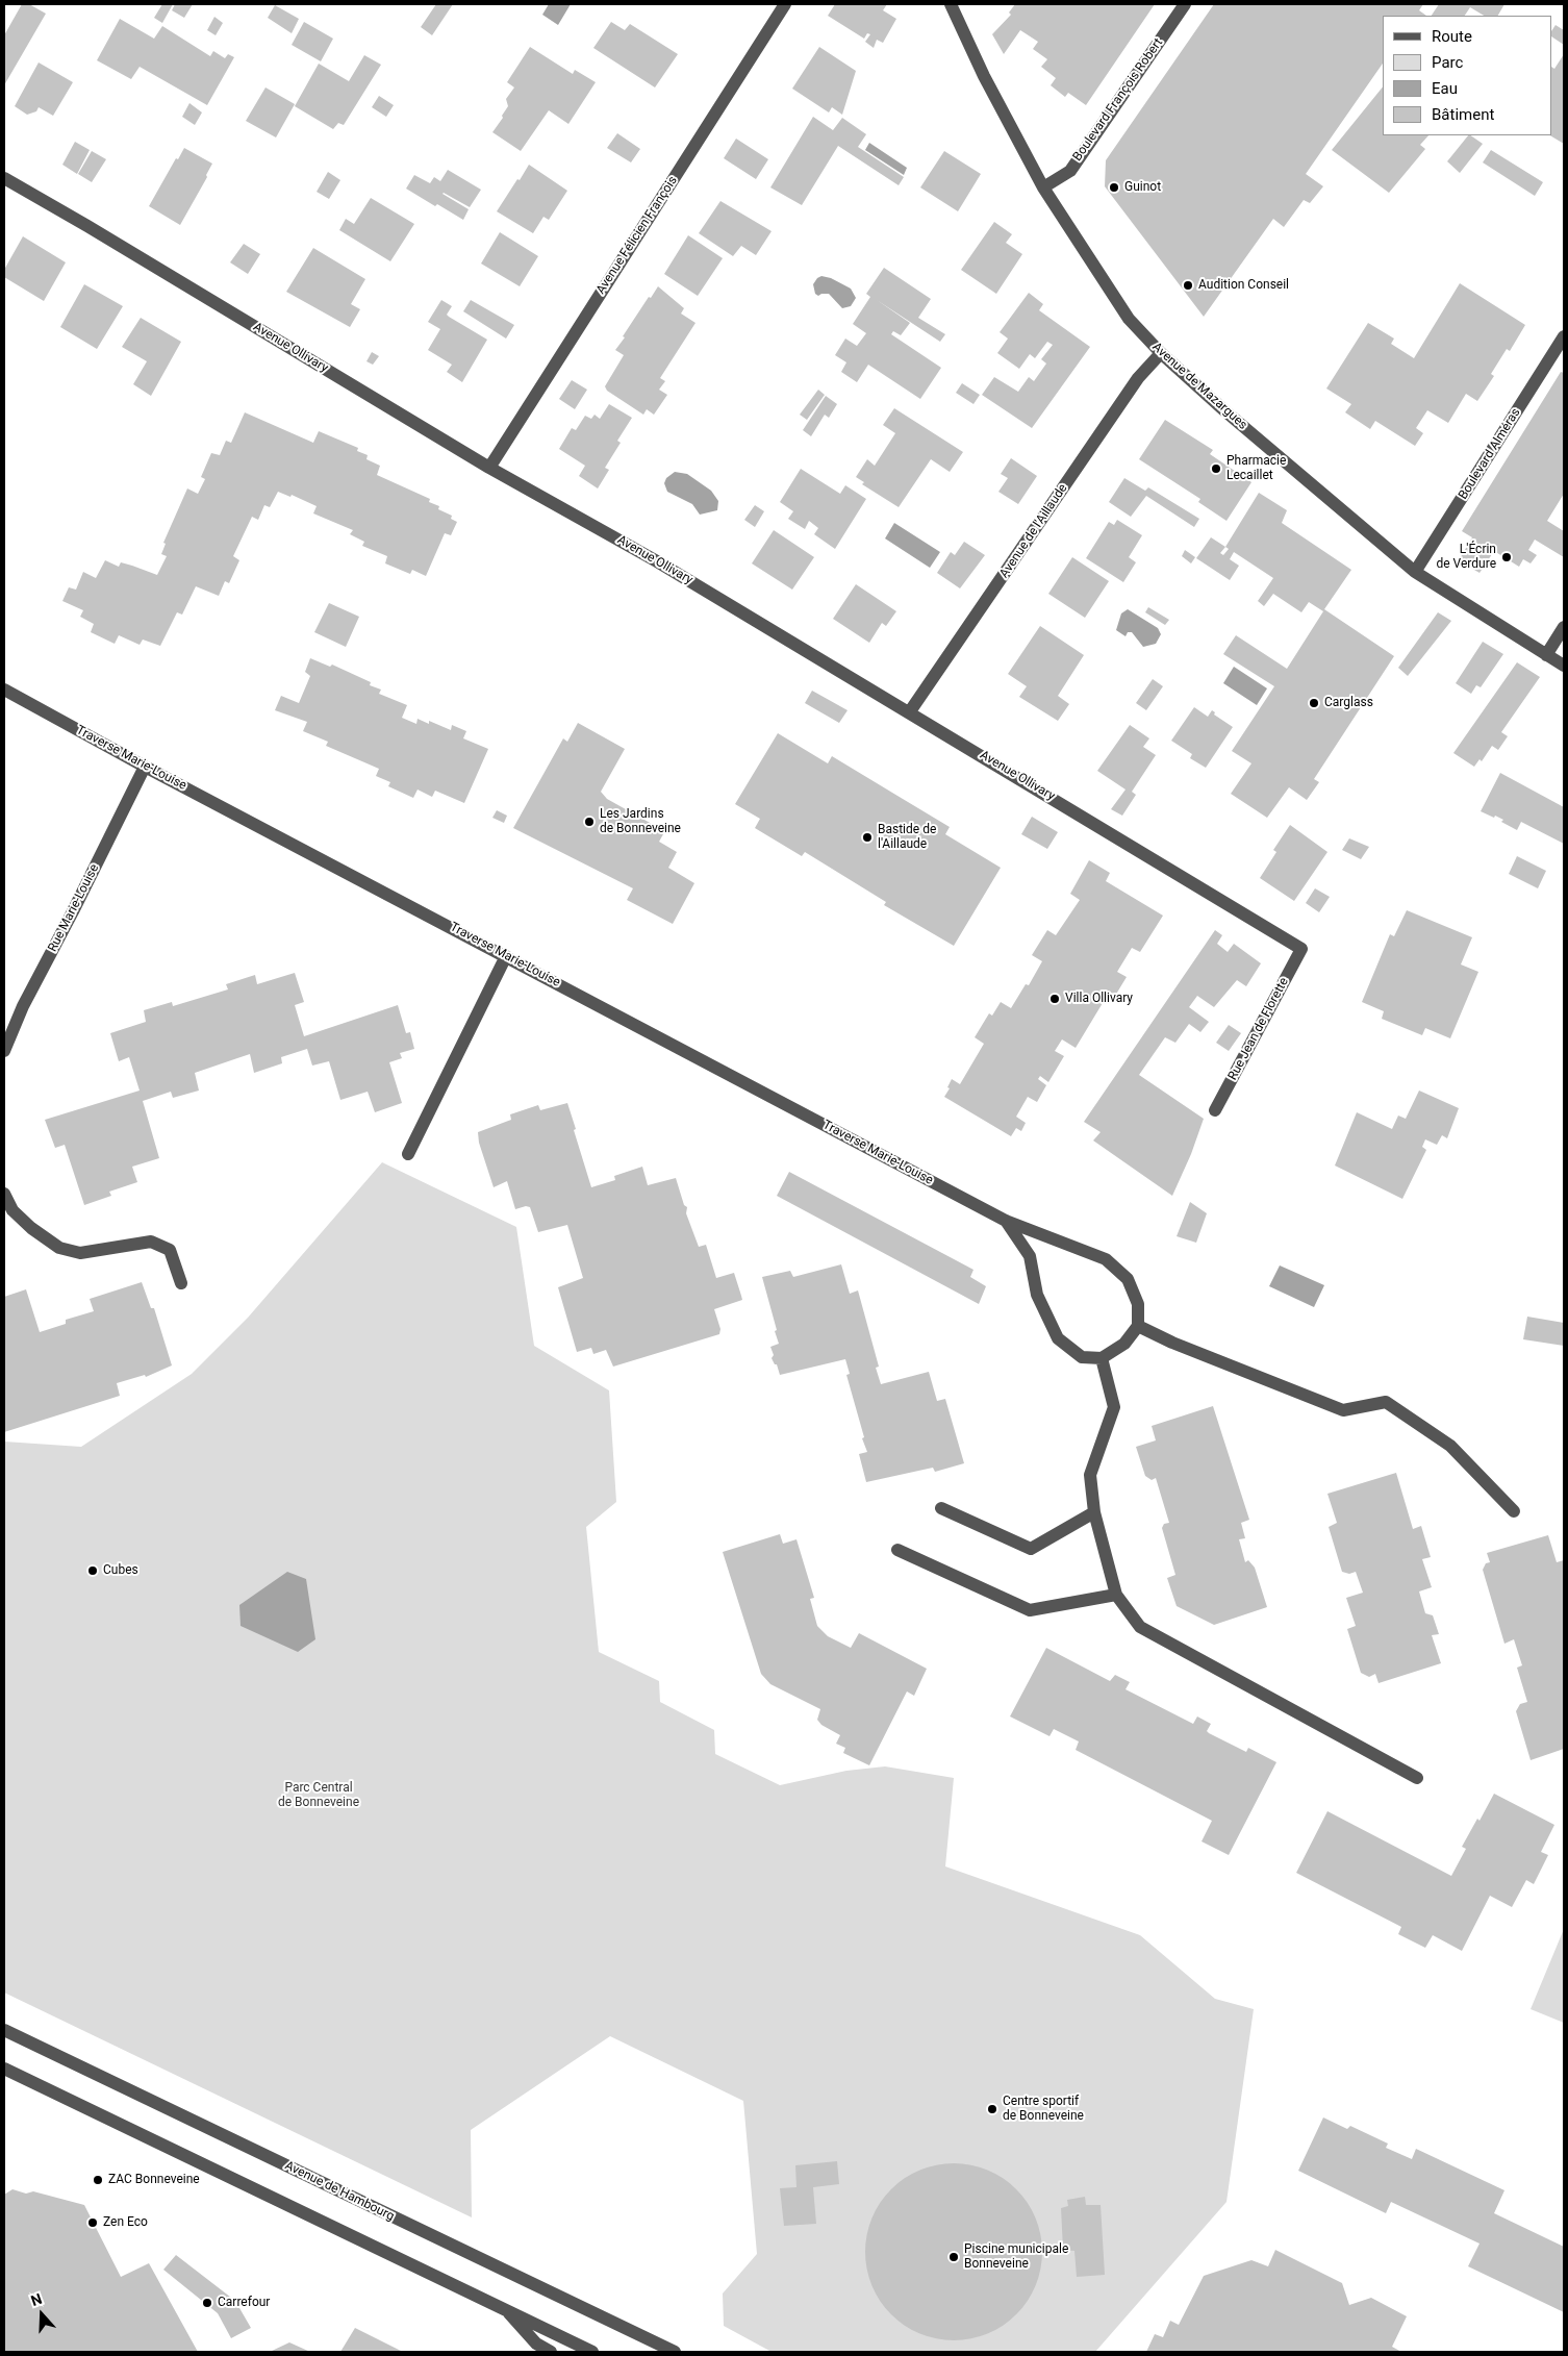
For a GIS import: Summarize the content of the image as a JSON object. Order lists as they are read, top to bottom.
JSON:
{
  "streets": {
    "street": [
      "Boulevard François Robert",
      "Avenue Félicien François",
      "Avenue Ollivary",
      "Avenue de Mazargues",
      "Boulevard Alméras",
      "Avenue de l'Aillaude",
      "Traverse Marie-Louise",
      "Rue Marie-Louise",
      "Rue Jean de Florette",
      "Avenue de Hambourg"
    ]
  },
  "crossings": [
    ["Boulevard François Robert", "Avenue de Mazargues"],
    ["Avenue Félicien François", "Avenue Ollivary"],
    ["Avenue Ollivary", "Avenue de l'Aillaude"],
    ["Avenue Ollivary", "Rue Jean de Florette"],
    ["Avenue de Mazargues", "Boulevard Alméras"],
    ["Avenue de Mazargues", "Avenue de l'Aillaude"],
    ["Traverse Marie-Louise", "Rue Marie-Louise"]
  ],
  "parks": ["Parc Central de Bonneveine"],
  "places": [
    "Guinot",
    "Audition Conseil",
    "Pharmacie Lecaillet",
    "L'Écrin de Verdure",
    "Carglass",
    "Les Jardins de Bonneveine",
    "Bastide de l'Aillaude",
    "Villa Ollivary",
    "Cubes",
    "Centre sportif de Bonneveine",
    "ZAC Bonneveine",
    "Zen Eco",
    "Piscine municipale Bonneveine",
    "Carrefour"
  ],
  "legend": [
    "Route",
    "Parc",
    "Eau",
    "Bâtiment"
  ],
  "north": "top"
}
